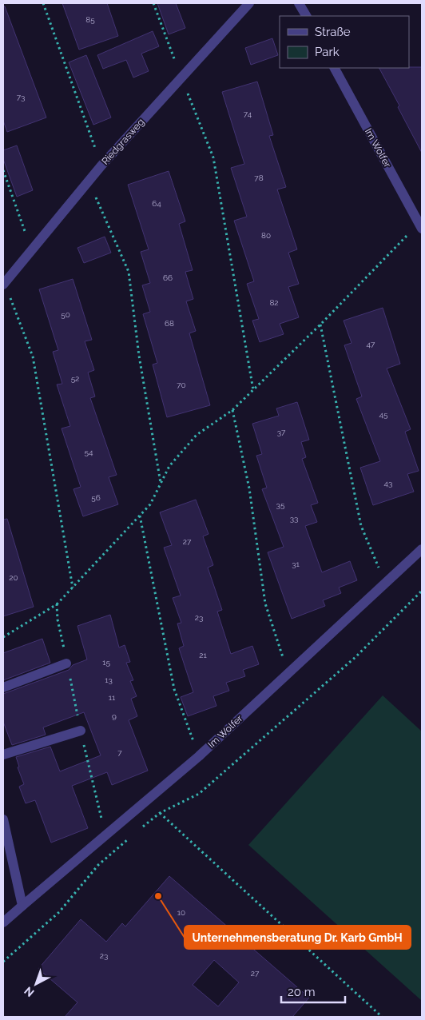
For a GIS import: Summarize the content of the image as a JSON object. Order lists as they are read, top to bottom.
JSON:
{
  "streets": {
    "street": ["Riedgrasweg", "Im Wolfer"]
  },
  "places": ["Unternehmensberatung Dr. Karb GmbH"],
  "house_numbers": [
    "85",
    "73",
    "74",
    "78",
    "64",
    "80",
    "66",
    "82",
    "50",
    "68",
    "47",
    "52",
    "70",
    "45",
    "37",
    "54",
    "43",
    "56",
    "35",
    "33",
    "27",
    "31",
    "20",
    "23",
    "21",
    "15",
    "13",
    "11",
    "9",
    "7",
    "10",
    "23",
    "27"
  ],
  "legend": ["Straße", "Park"],
  "scale_bar": "20 m",
  "north": "bottom left"
}
